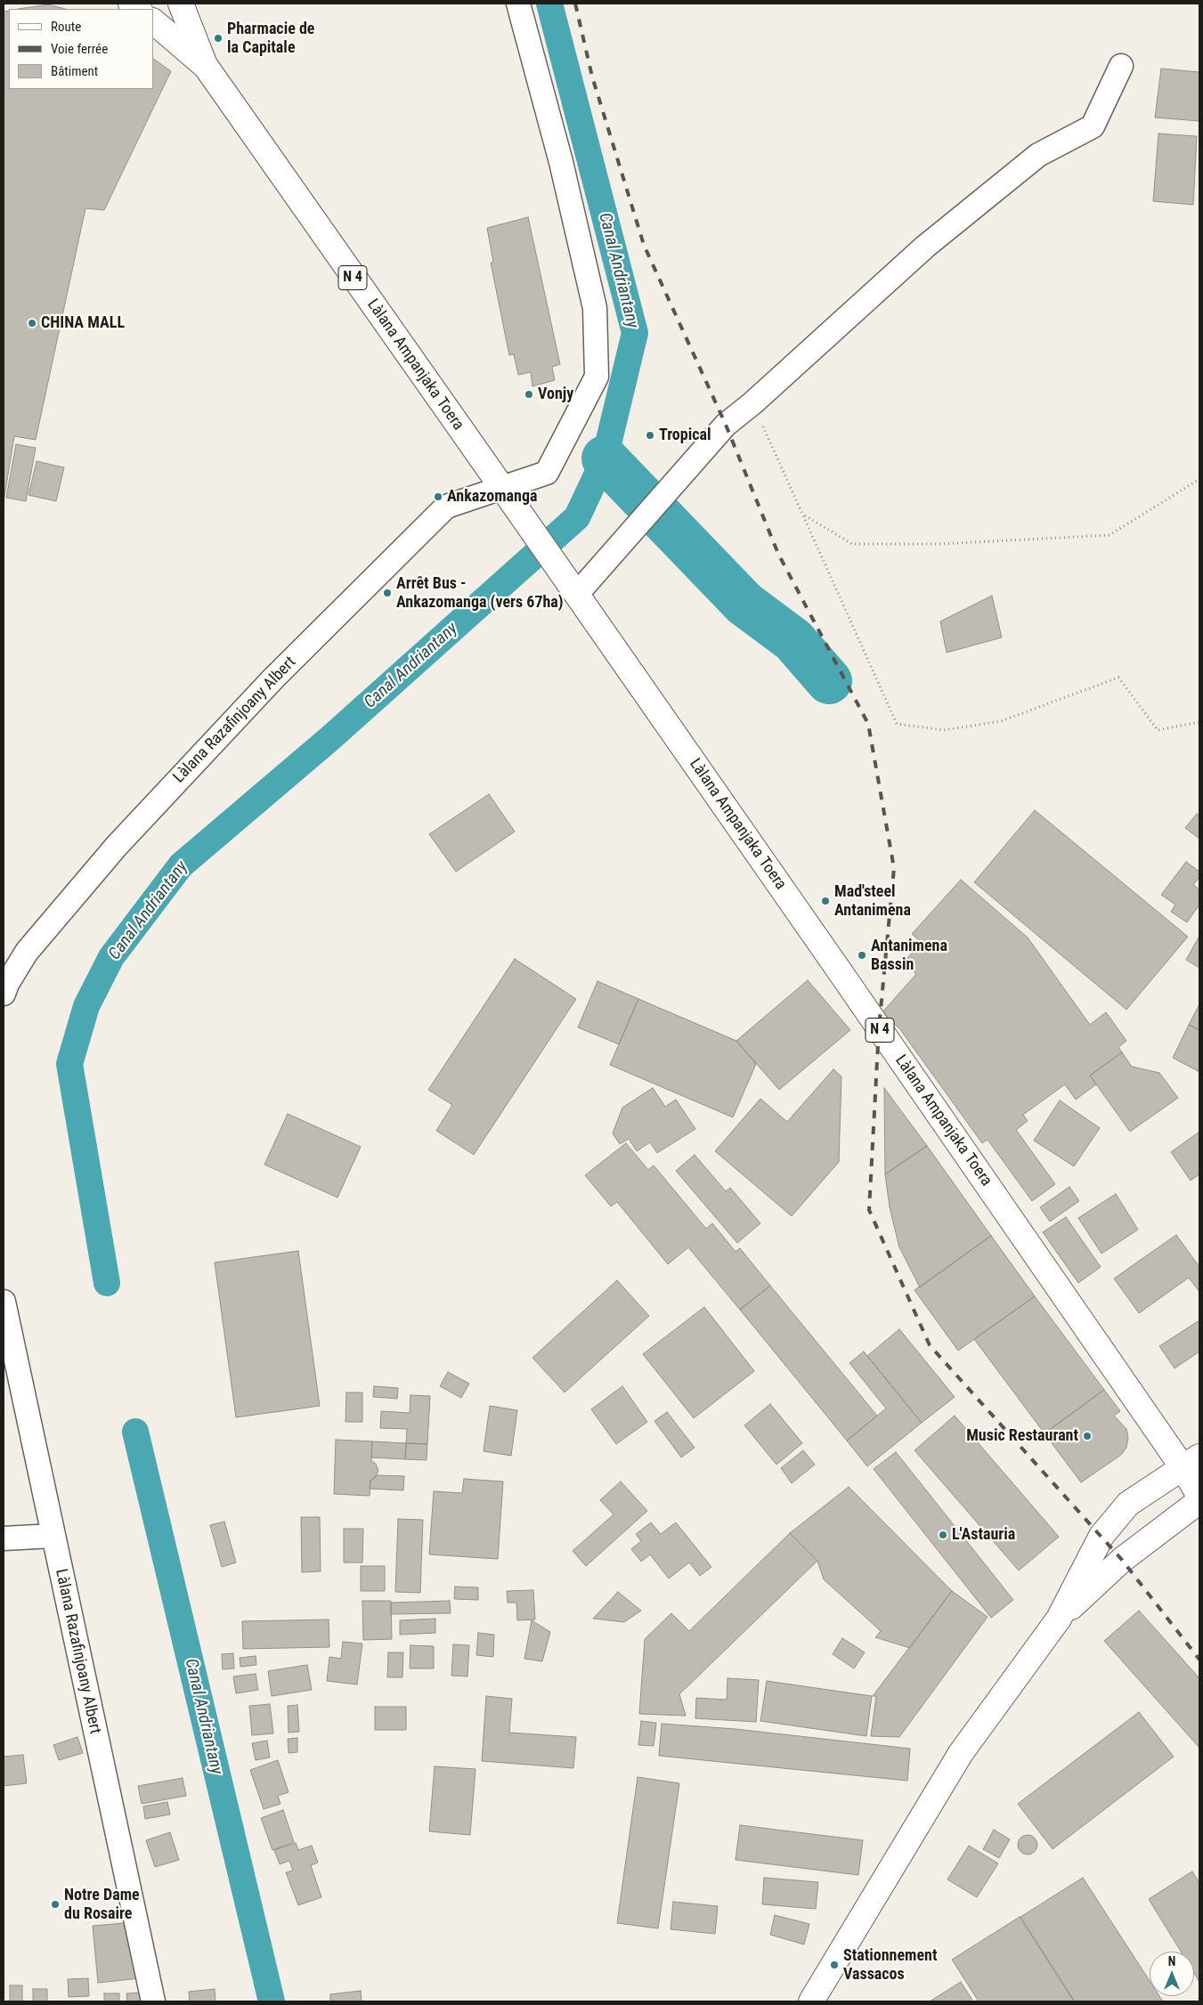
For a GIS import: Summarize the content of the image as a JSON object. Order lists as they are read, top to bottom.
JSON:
{
  "streets": {
    "main road": ["N 4", "Làlana Ampanjaka Toera"],
    "street": ["Làlana Razafinjoany Albert"]
  },
  "crossings": [
    ["N 4", "Làlana Ampanjaka Toera"],
    ["Làlana Ampanjaka Toera", "Làlana Razafinjoany Albert"]
  ],
  "water": ["Canal Andriantany"],
  "places": [
    "Pharmacie de la Capitale",
    "CHINA MALL",
    "Vonjy",
    "Tropical",
    "Ankazomanga",
    "Arrêt Bus - Ankazomanga (vers 67ha)",
    "Mad'steel Antanimena",
    "Antanimena Bassin",
    "Music Restaurant",
    "L'Astauria",
    "Notre Dame du Rosaire",
    "Stationnement Vassacos"
  ],
  "legend": ["Route", "Voie ferrée", "Bâtiment"],
  "north": "top"
}
